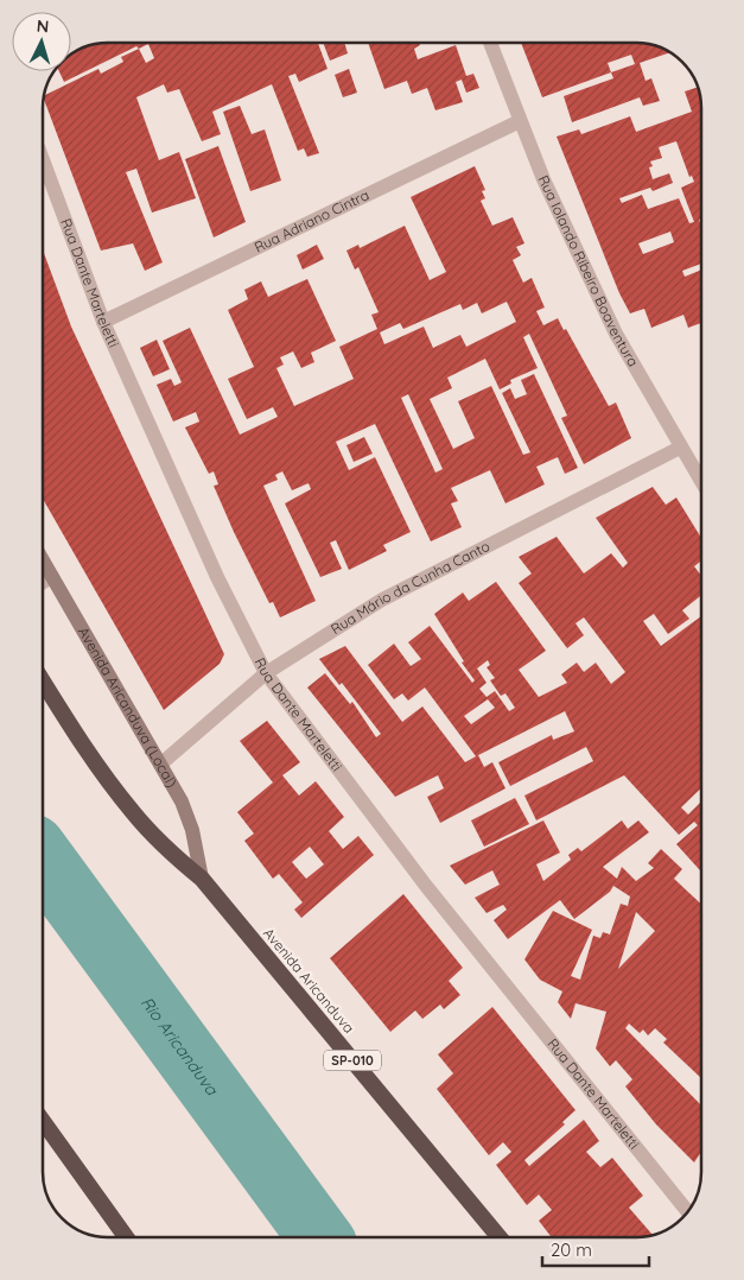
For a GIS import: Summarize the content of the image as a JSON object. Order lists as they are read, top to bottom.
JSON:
{
  "streets": {
    "highway": ["Avenida Aricanduva", "SP-010"],
    "main road": ["Avenida Aricanduva (Local)"],
    "street": [
      "Rua Adriano Cintra",
      "Rua Iolando Ribeiro Boaventura",
      "Rua Dante Marteletti",
      "Rua Mário da Cunha Canto"
    ]
  },
  "crossings": [
    ["Rua Adriano Cintra", "Rua Iolando Ribeiro Boaventura"],
    ["Rua Adriano Cintra", "Rua Dante Marteletti"],
    ["Rua Iolando Ribeiro Boaventura", "Rua Mário da Cunha Canto"],
    ["Rua Dante Marteletti", "Rua Mário da Cunha Canto"],
    ["Rua Mário da Cunha Canto", "Avenida Aricanduva (Local)"],
    ["Avenida Aricanduva (Local)", "Avenida Aricanduva"],
    ["Avenida Aricanduva (Local)", "SP-010"],
    ["Avenida Aricanduva", "SP-010"]
  ],
  "water": ["Rio Aricanduva"],
  "scale_bar": "20 m",
  "north": "top"
}
